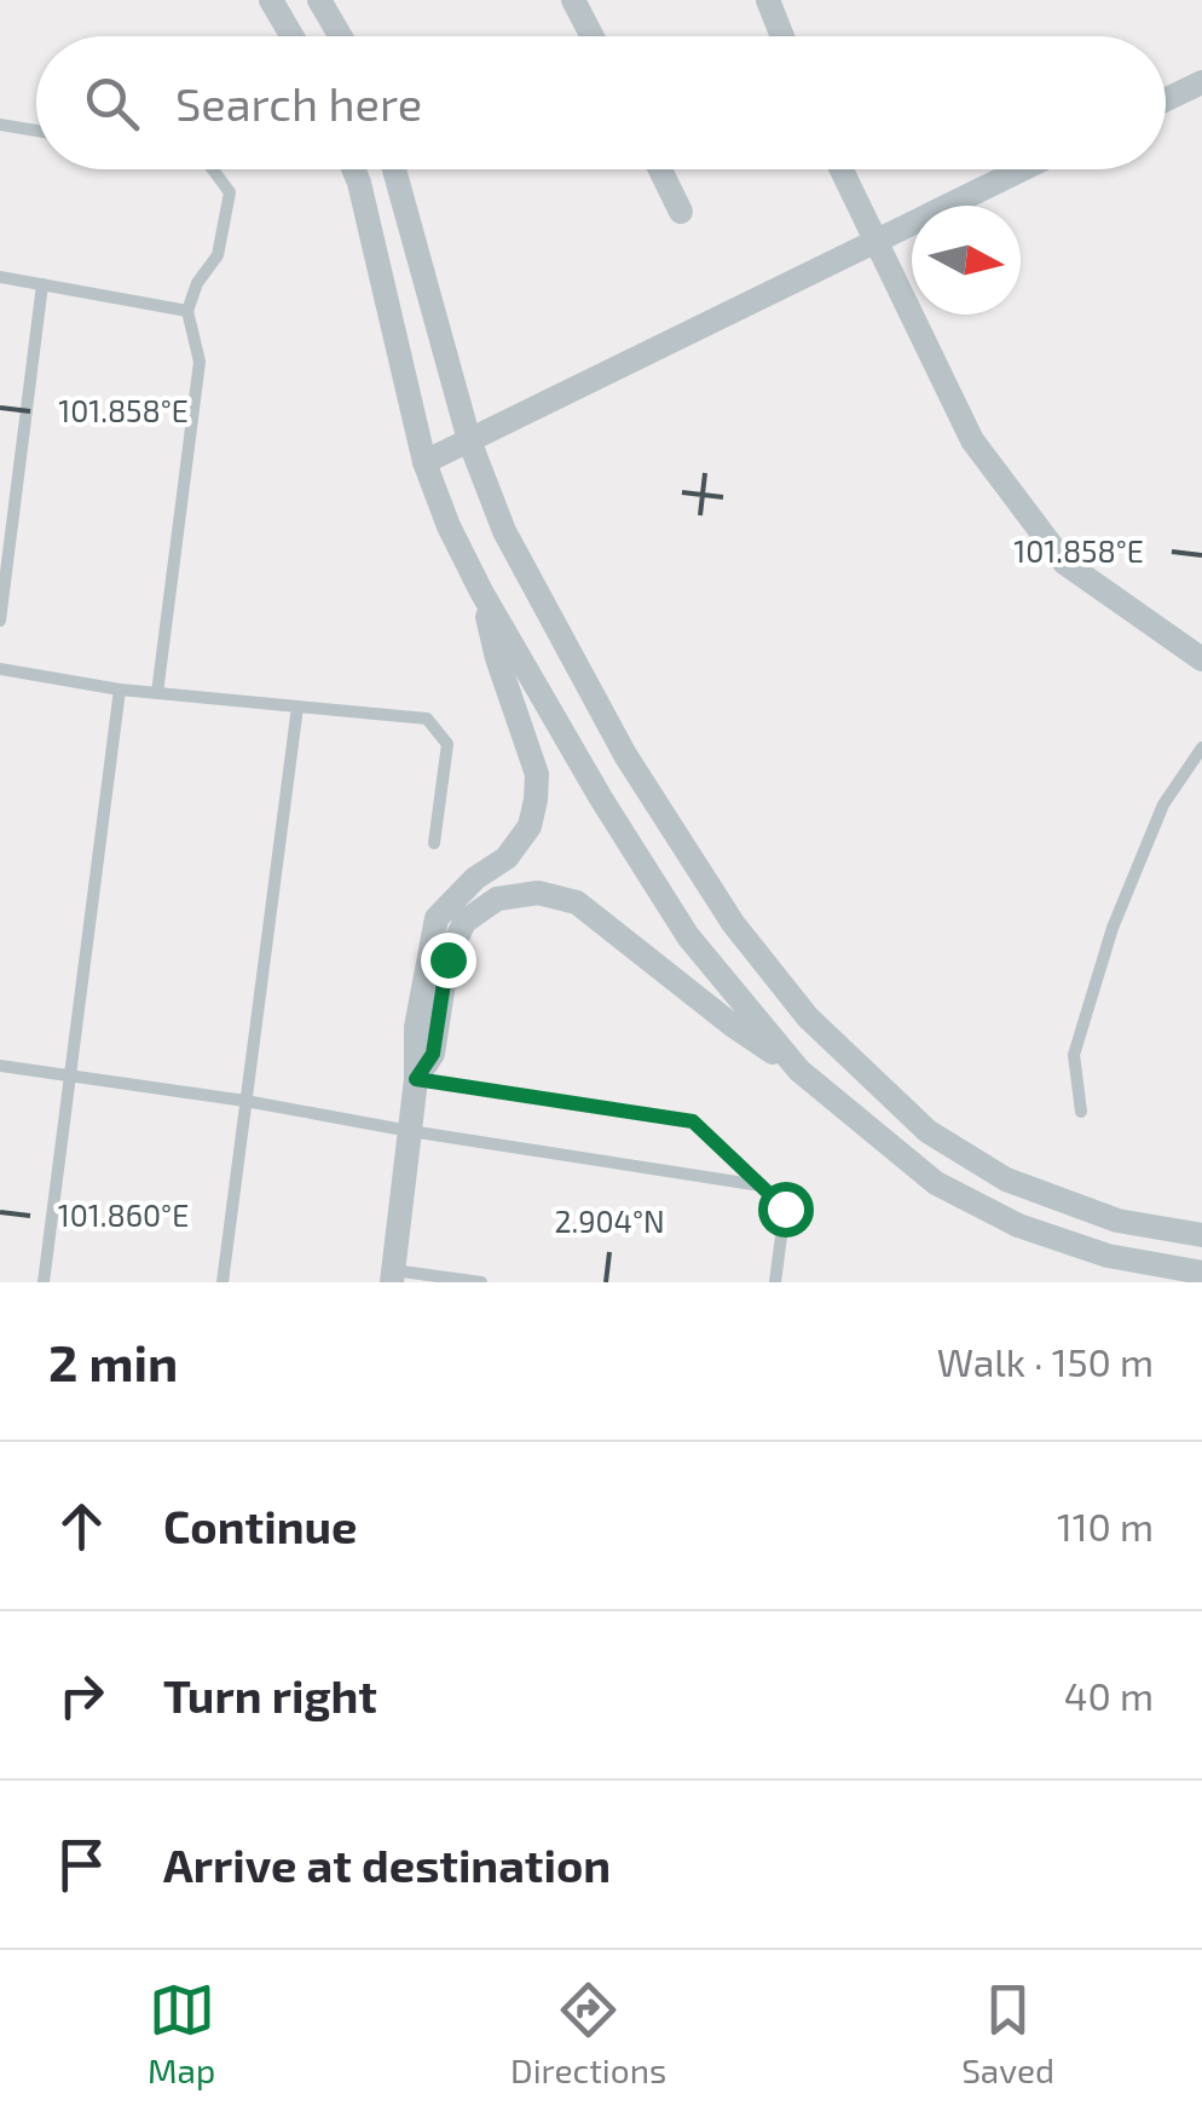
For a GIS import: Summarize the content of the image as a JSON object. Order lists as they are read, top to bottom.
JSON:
{
  "north": "right",
  "page": {
    "search": "Search here",
    "heading": ["2 min", "Walk · 150 m"],
    "list": [
      ["Continue", "110 m"],
      ["Turn right", "40 m"],
      "Arrive at destination"
    ],
    "nav": ["Map", "Directions", "Saved"]
  },
  "coordinates": ["101.858°E", "101.860°E", "2.904°N"]
}
